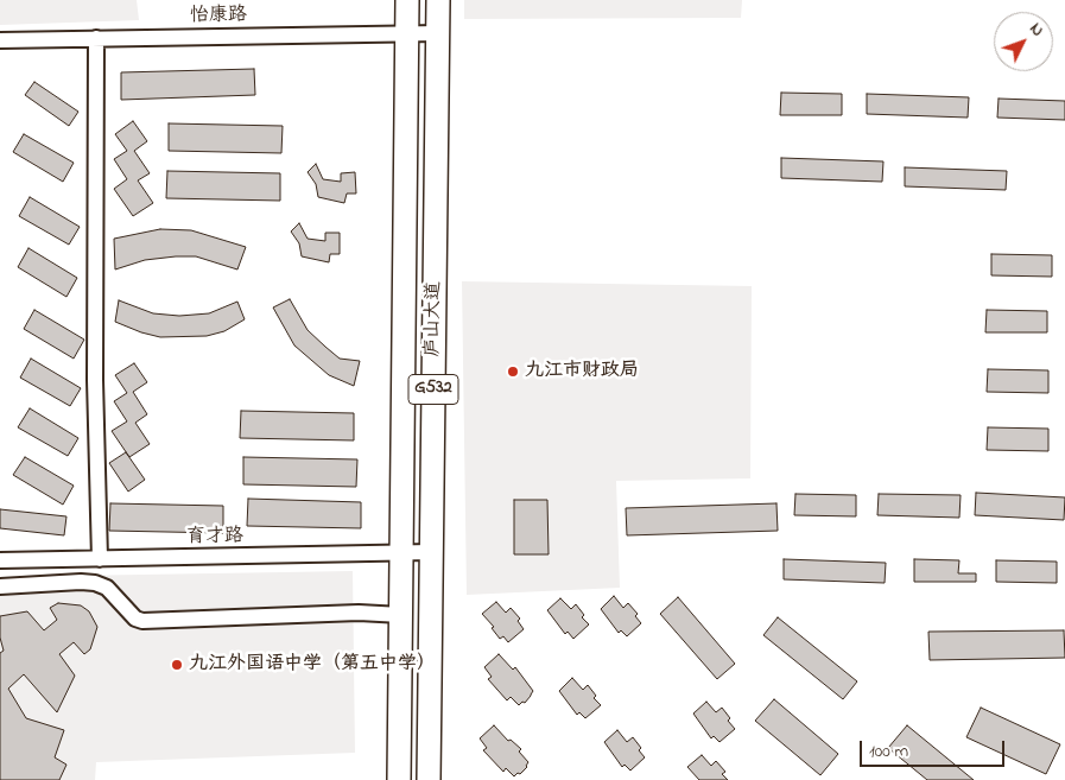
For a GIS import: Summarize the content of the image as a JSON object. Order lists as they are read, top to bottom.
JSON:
{
  "streets": {
    "highway": ["庐山大道", "G532"],
    "street": ["怡康路", "育才路"]
  },
  "crossings": [
    ["怡康路", "庐山大道"],
    ["庐山大道", "育才路"]
  ],
  "places": ["九江市财政局", "九江外国语中学（第五中学）"],
  "scale_bar": "100 m",
  "north": "top right"
}
